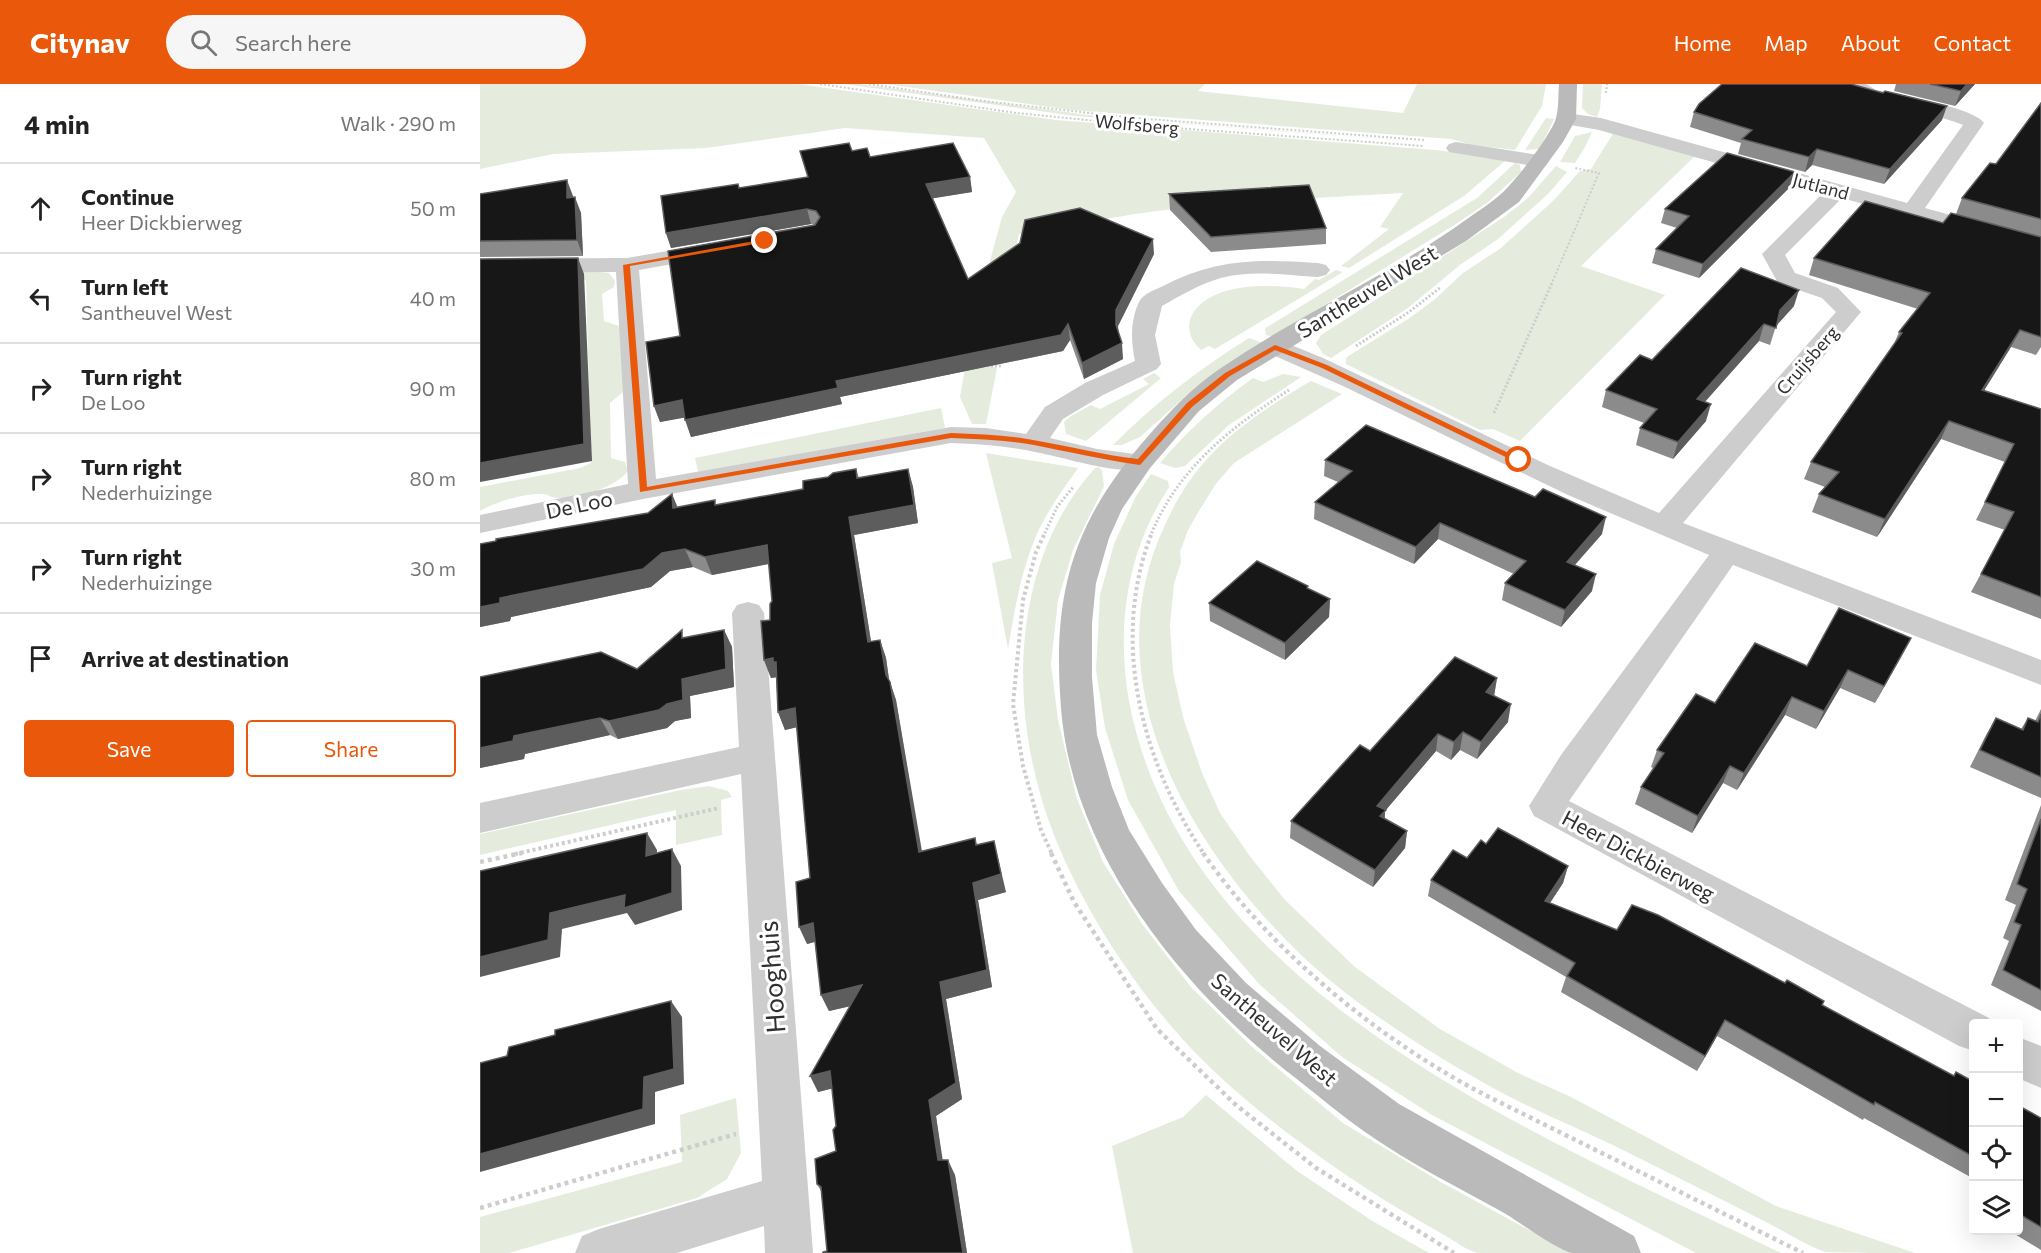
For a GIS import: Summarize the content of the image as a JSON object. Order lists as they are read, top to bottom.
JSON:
{
  "streets": {
    "street": [
      "Jutland",
      "Santheuvel West",
      "Cruijsberg",
      "De Loo",
      "Heer Dickbierweg",
      "Hooghuis"
    ],
    "path": ["Wolfsberg"]
  },
  "crossings": [
    ["Jutland", "Santheuvel West"],
    ["Jutland", "Cruijsberg"],
    ["Santheuvel West", "De Loo"]
  ],
  "page": {
    "header": "Citynav",
    "search": "Search here",
    "nav": [
      "Home",
      "Map",
      "About",
      "Contact"
    ],
    "heading": ["4 min", "Walk · 290 m"],
    "list": [
      ["Continue", "Heer Dickbierweg", "50 m"],
      ["Turn left", "Santheuvel West", "40 m"],
      ["Turn right", "De Loo", "90 m"],
      ["Turn right", "Nederhuizinge", "80 m"],
      ["Turn right", "Nederhuizinge", "30 m"],
      "Arrive at destination"
    ],
    "buttons": ["Save", "Share"],
    "map_buttons": ["+", "−"]
  }
}
